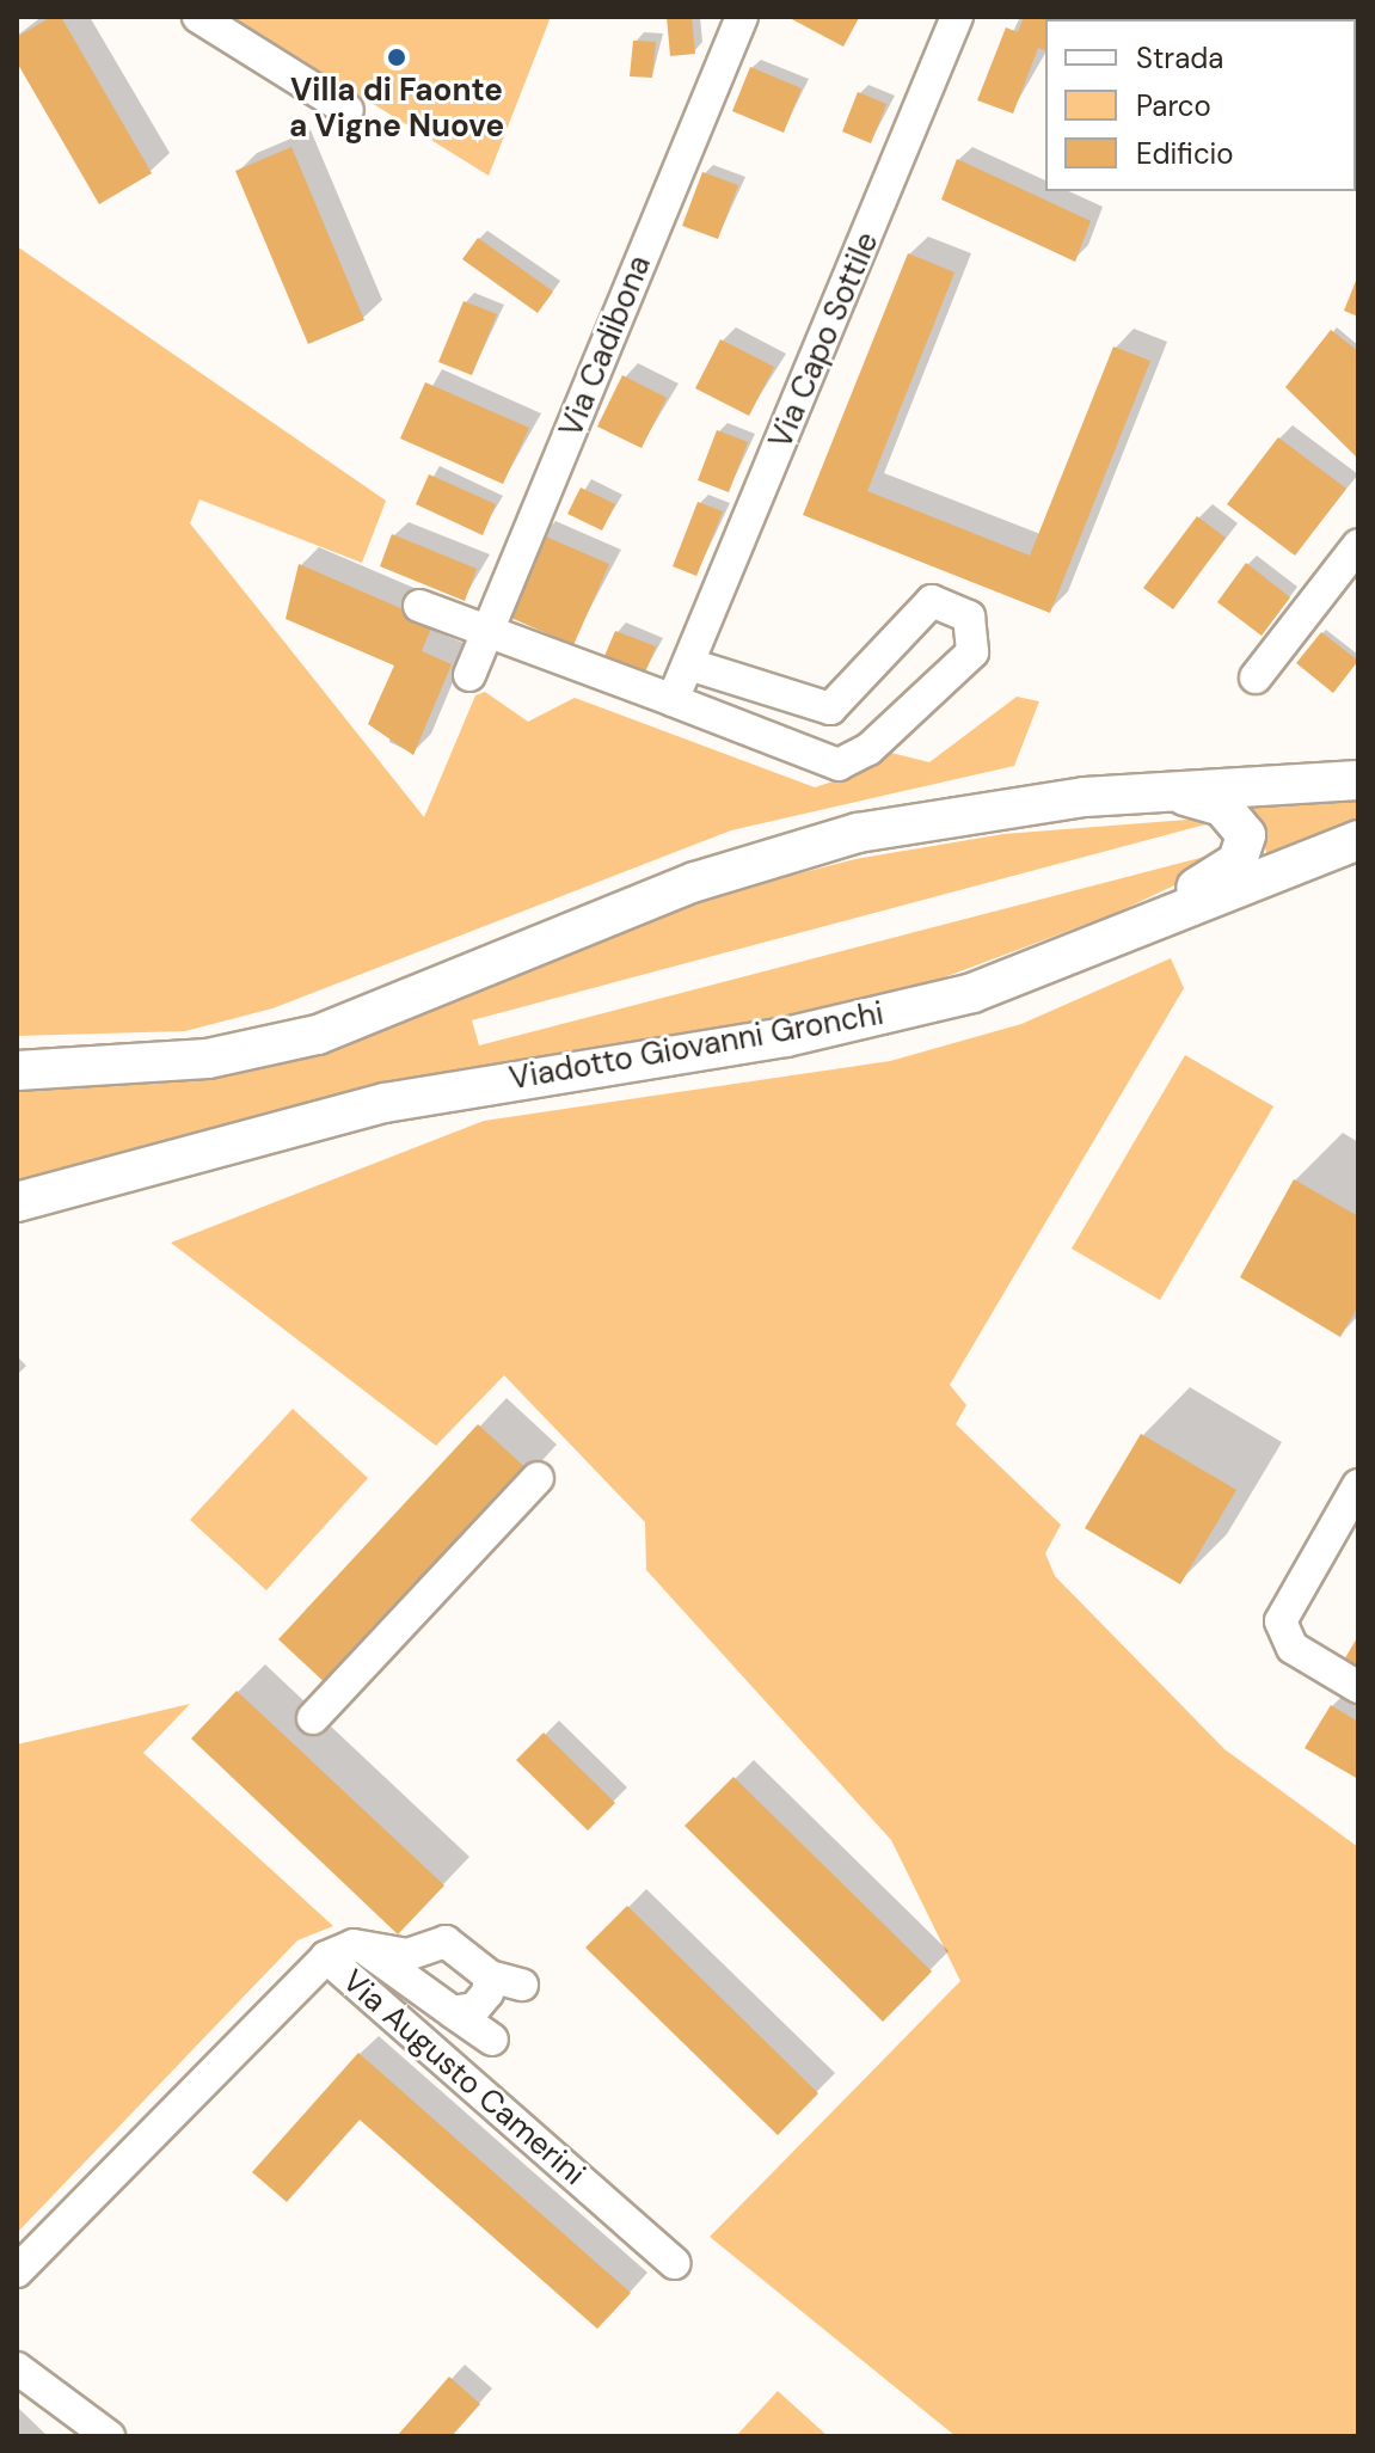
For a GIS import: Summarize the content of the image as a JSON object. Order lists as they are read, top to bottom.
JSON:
{
  "streets": {
    "main road": ["Viadotto Giovanni Gronchi"],
    "street": ["Via Capo Sottile", "Via Cadibona", "Via Augusto Camerini"]
  },
  "places": ["Villa di Faonte a Vigne Nuove"],
  "legend": ["Strada", "Parco", "Edificio"]
}
